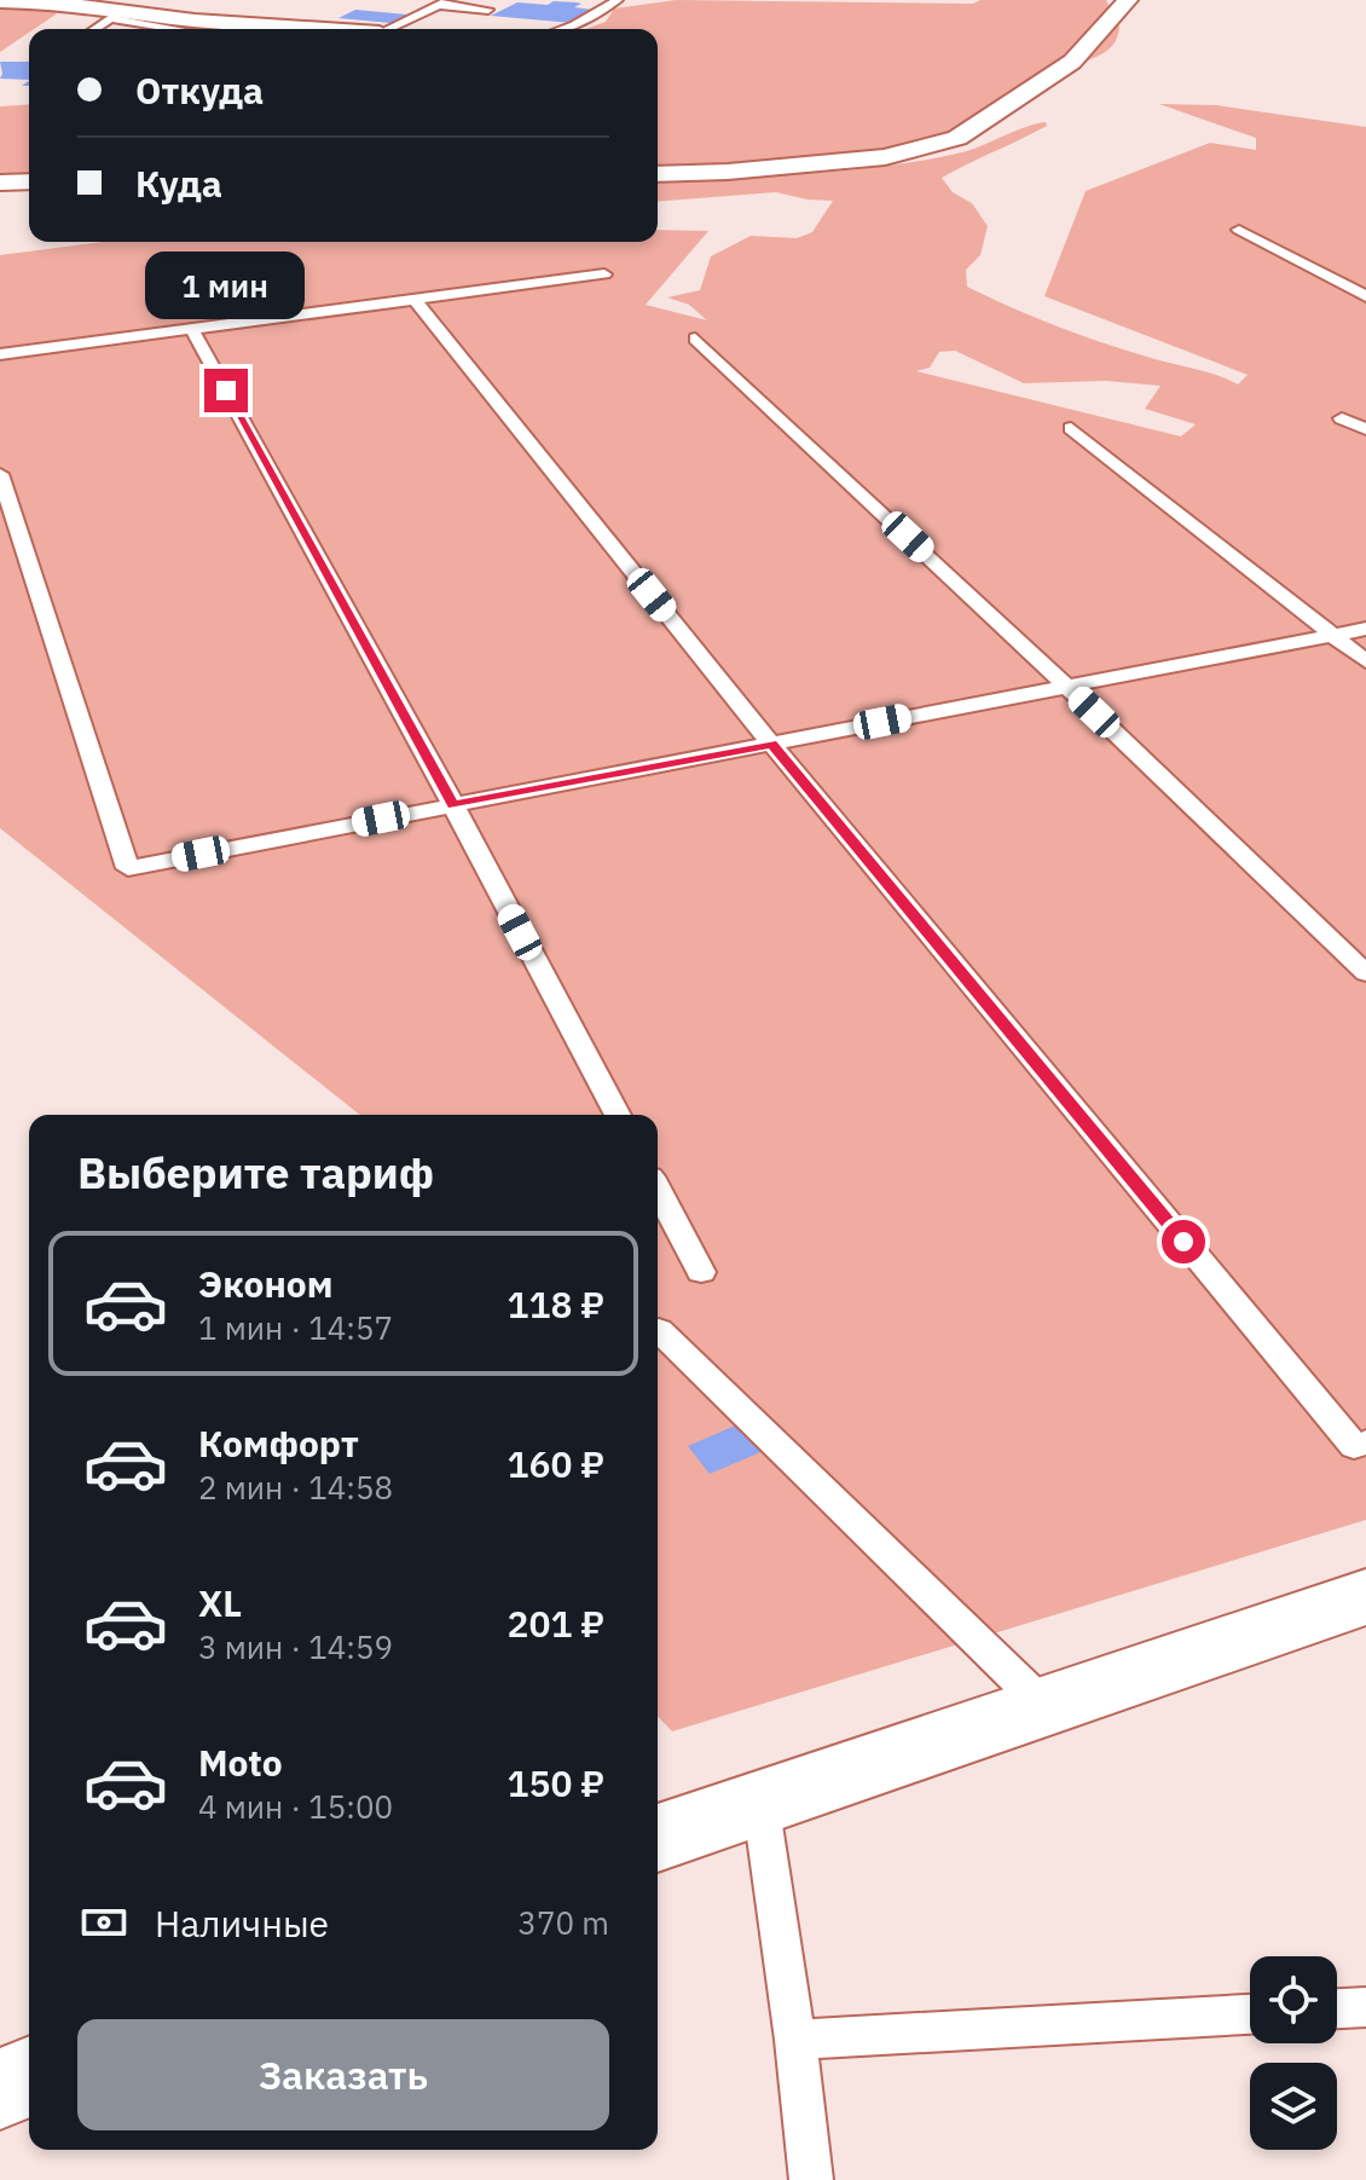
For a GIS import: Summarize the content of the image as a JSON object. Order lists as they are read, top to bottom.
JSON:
{
  "page": {
    "banner": ["Откуда", "Куда"],
    "bubble": "1 мин",
    "heading": "Выберите тариф",
    "list": [
      {
        "name": "Эконом",
        "note": "1 мин · 14:57",
        "value": "118 ₽"
      },
      {
        "name": "Комфорт",
        "note": "2 мин · 14:58",
        "value": "160 ₽"
      },
      {
        "name": "XL",
        "note": "3 мин · 14:59",
        "value": "201 ₽"
      },
      {
        "name": "Moto",
        "note": "4 мин · 15:00",
        "value": "150 ₽"
      }
    ],
    "pay": ["Наличные", "370 m"],
    "buttons": "Заказать"
  }
}
